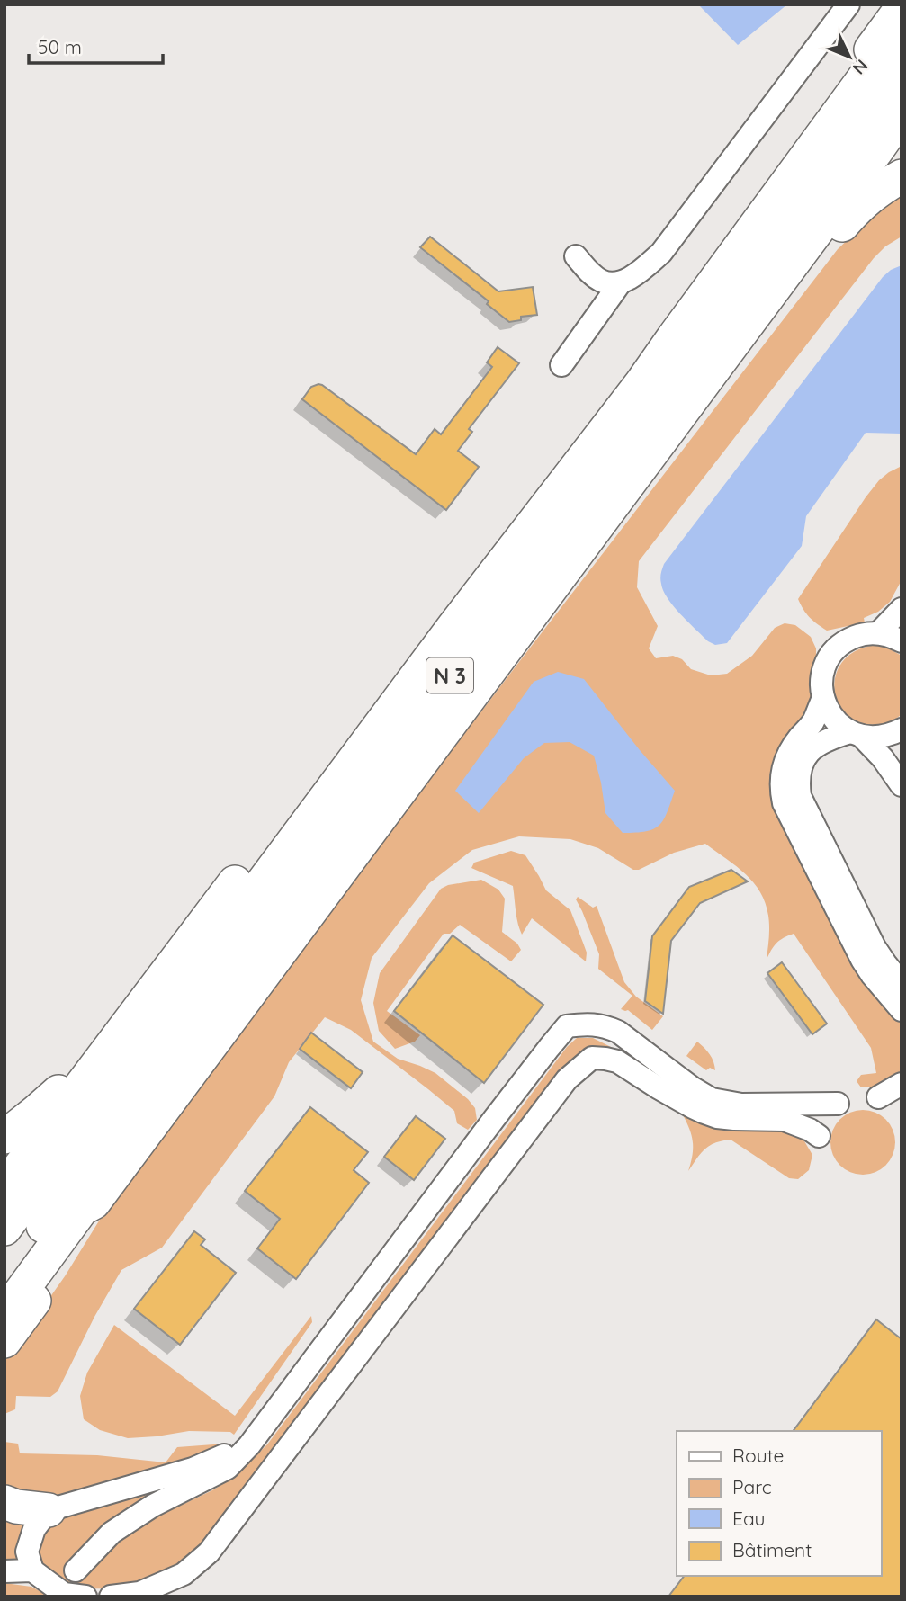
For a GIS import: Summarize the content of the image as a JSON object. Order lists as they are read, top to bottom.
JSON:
{
  "streets": {
    "highway": ["N 3"]
  },
  "legend": [
    "Route",
    "Parc",
    "Eau",
    "Bâtiment"
  ],
  "scale_bar": "50 m",
  "north": "bottom right"
}
